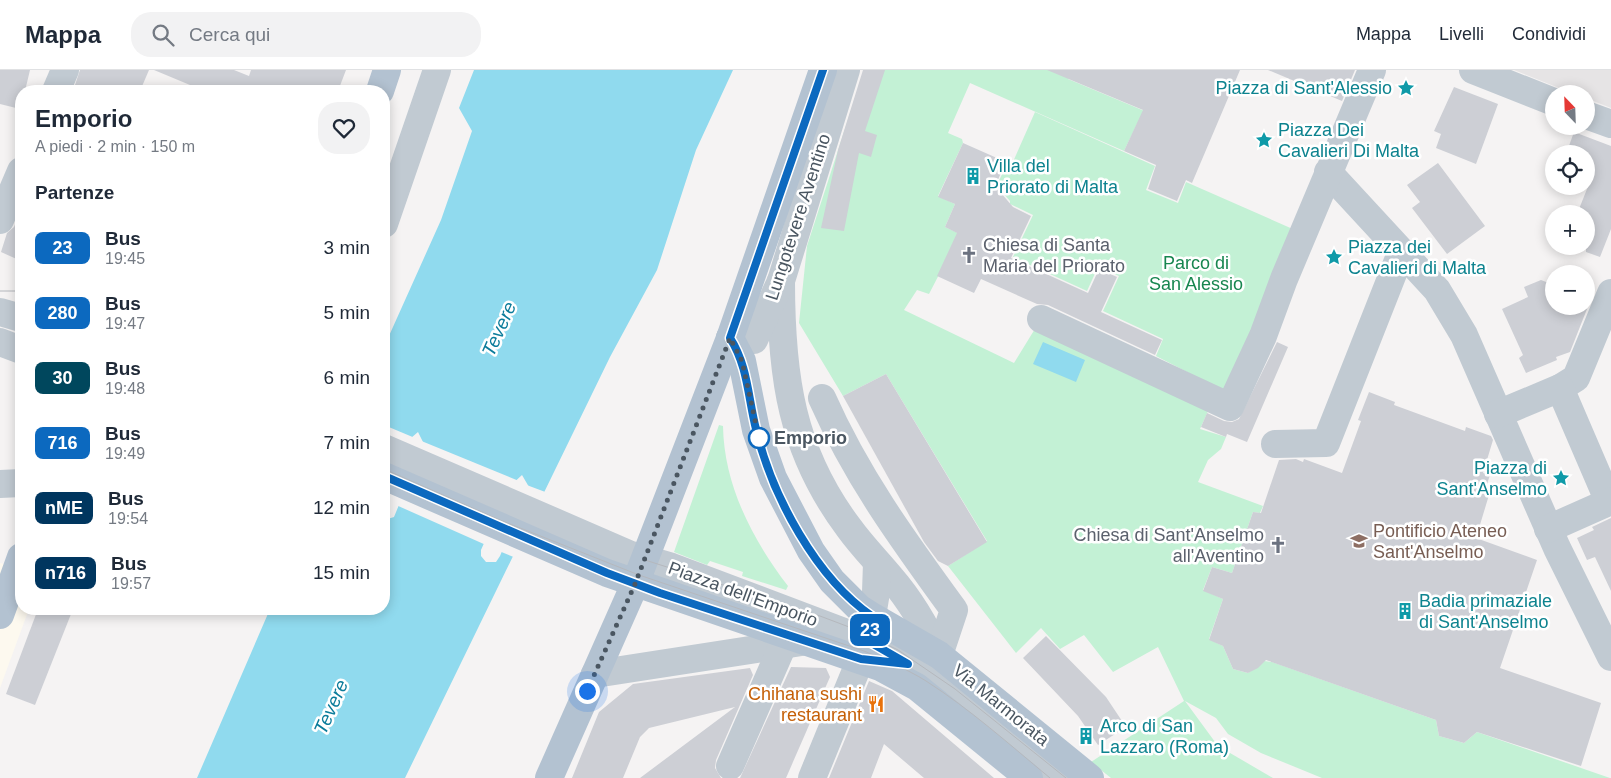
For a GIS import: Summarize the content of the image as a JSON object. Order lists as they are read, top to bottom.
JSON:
{
  "streets": {
    "main road": ["Lungotevere Aventino", "Piazza dell'Emporio", "Via Marmorata"]
  },
  "crossings": [
    ["Lungotevere Aventino", "Piazza dell'Emporio"],
    ["Piazza dell'Emporio", "Via Marmorata"]
  ],
  "water": ["Tevere"],
  "parks": ["Parco di San Alessio"],
  "places": {
    "place": [
      "Piazza di Sant'Alessio",
      "Piazza Dei Cavalieri Di Malta",
      "Piazza dei Cavalieri di Malta",
      "Piazza di Sant'Anselmo"
    ],
    "building": ["Villa del Priorato di Malta", "Badia primaziale di Sant'Anselmo", "Arco di San Lazzaro (Roma)"],
    "church": ["Chiesa di Santa Maria del Priorato", "Chiesa di Sant'Anselmo all'Aventino"],
    "other": ["Emporio"],
    "school or university": ["Pontificio Ateneo Sant'Anselmo"],
    "restaurant": ["Chihana sushi restaurant"]
  },
  "lines": ["bus line 23"],
  "north": "top left",
  "page": {
    "header": "Mappa",
    "search": "Cerca qui",
    "nav": ["Mappa", "Livelli", "Condividi"],
    "on_map": "23",
    "map_buttons": ["+", "−"],
    "heading": [
      ["Emporio", "A piedi · 2 min · 150 m"],
      "Partenze"
    ],
    "list": [
      {
        "mark": "23",
        "name": "Bus",
        "note": "19:45",
        "value": "3 min"
      },
      {
        "mark": "280",
        "name": "Bus",
        "note": "19:47",
        "value": "5 min"
      },
      {
        "mark": "30",
        "name": "Bus",
        "note": "19:48",
        "value": "6 min"
      },
      {
        "mark": "716",
        "name": "Bus",
        "note": "19:49",
        "value": "7 min"
      },
      {
        "mark": "nME",
        "name": "Bus",
        "note": "19:54",
        "value": "12 min"
      },
      {
        "mark": "n716",
        "name": "Bus",
        "note": "19:57",
        "value": "15 min"
      }
    ]
  }
}
